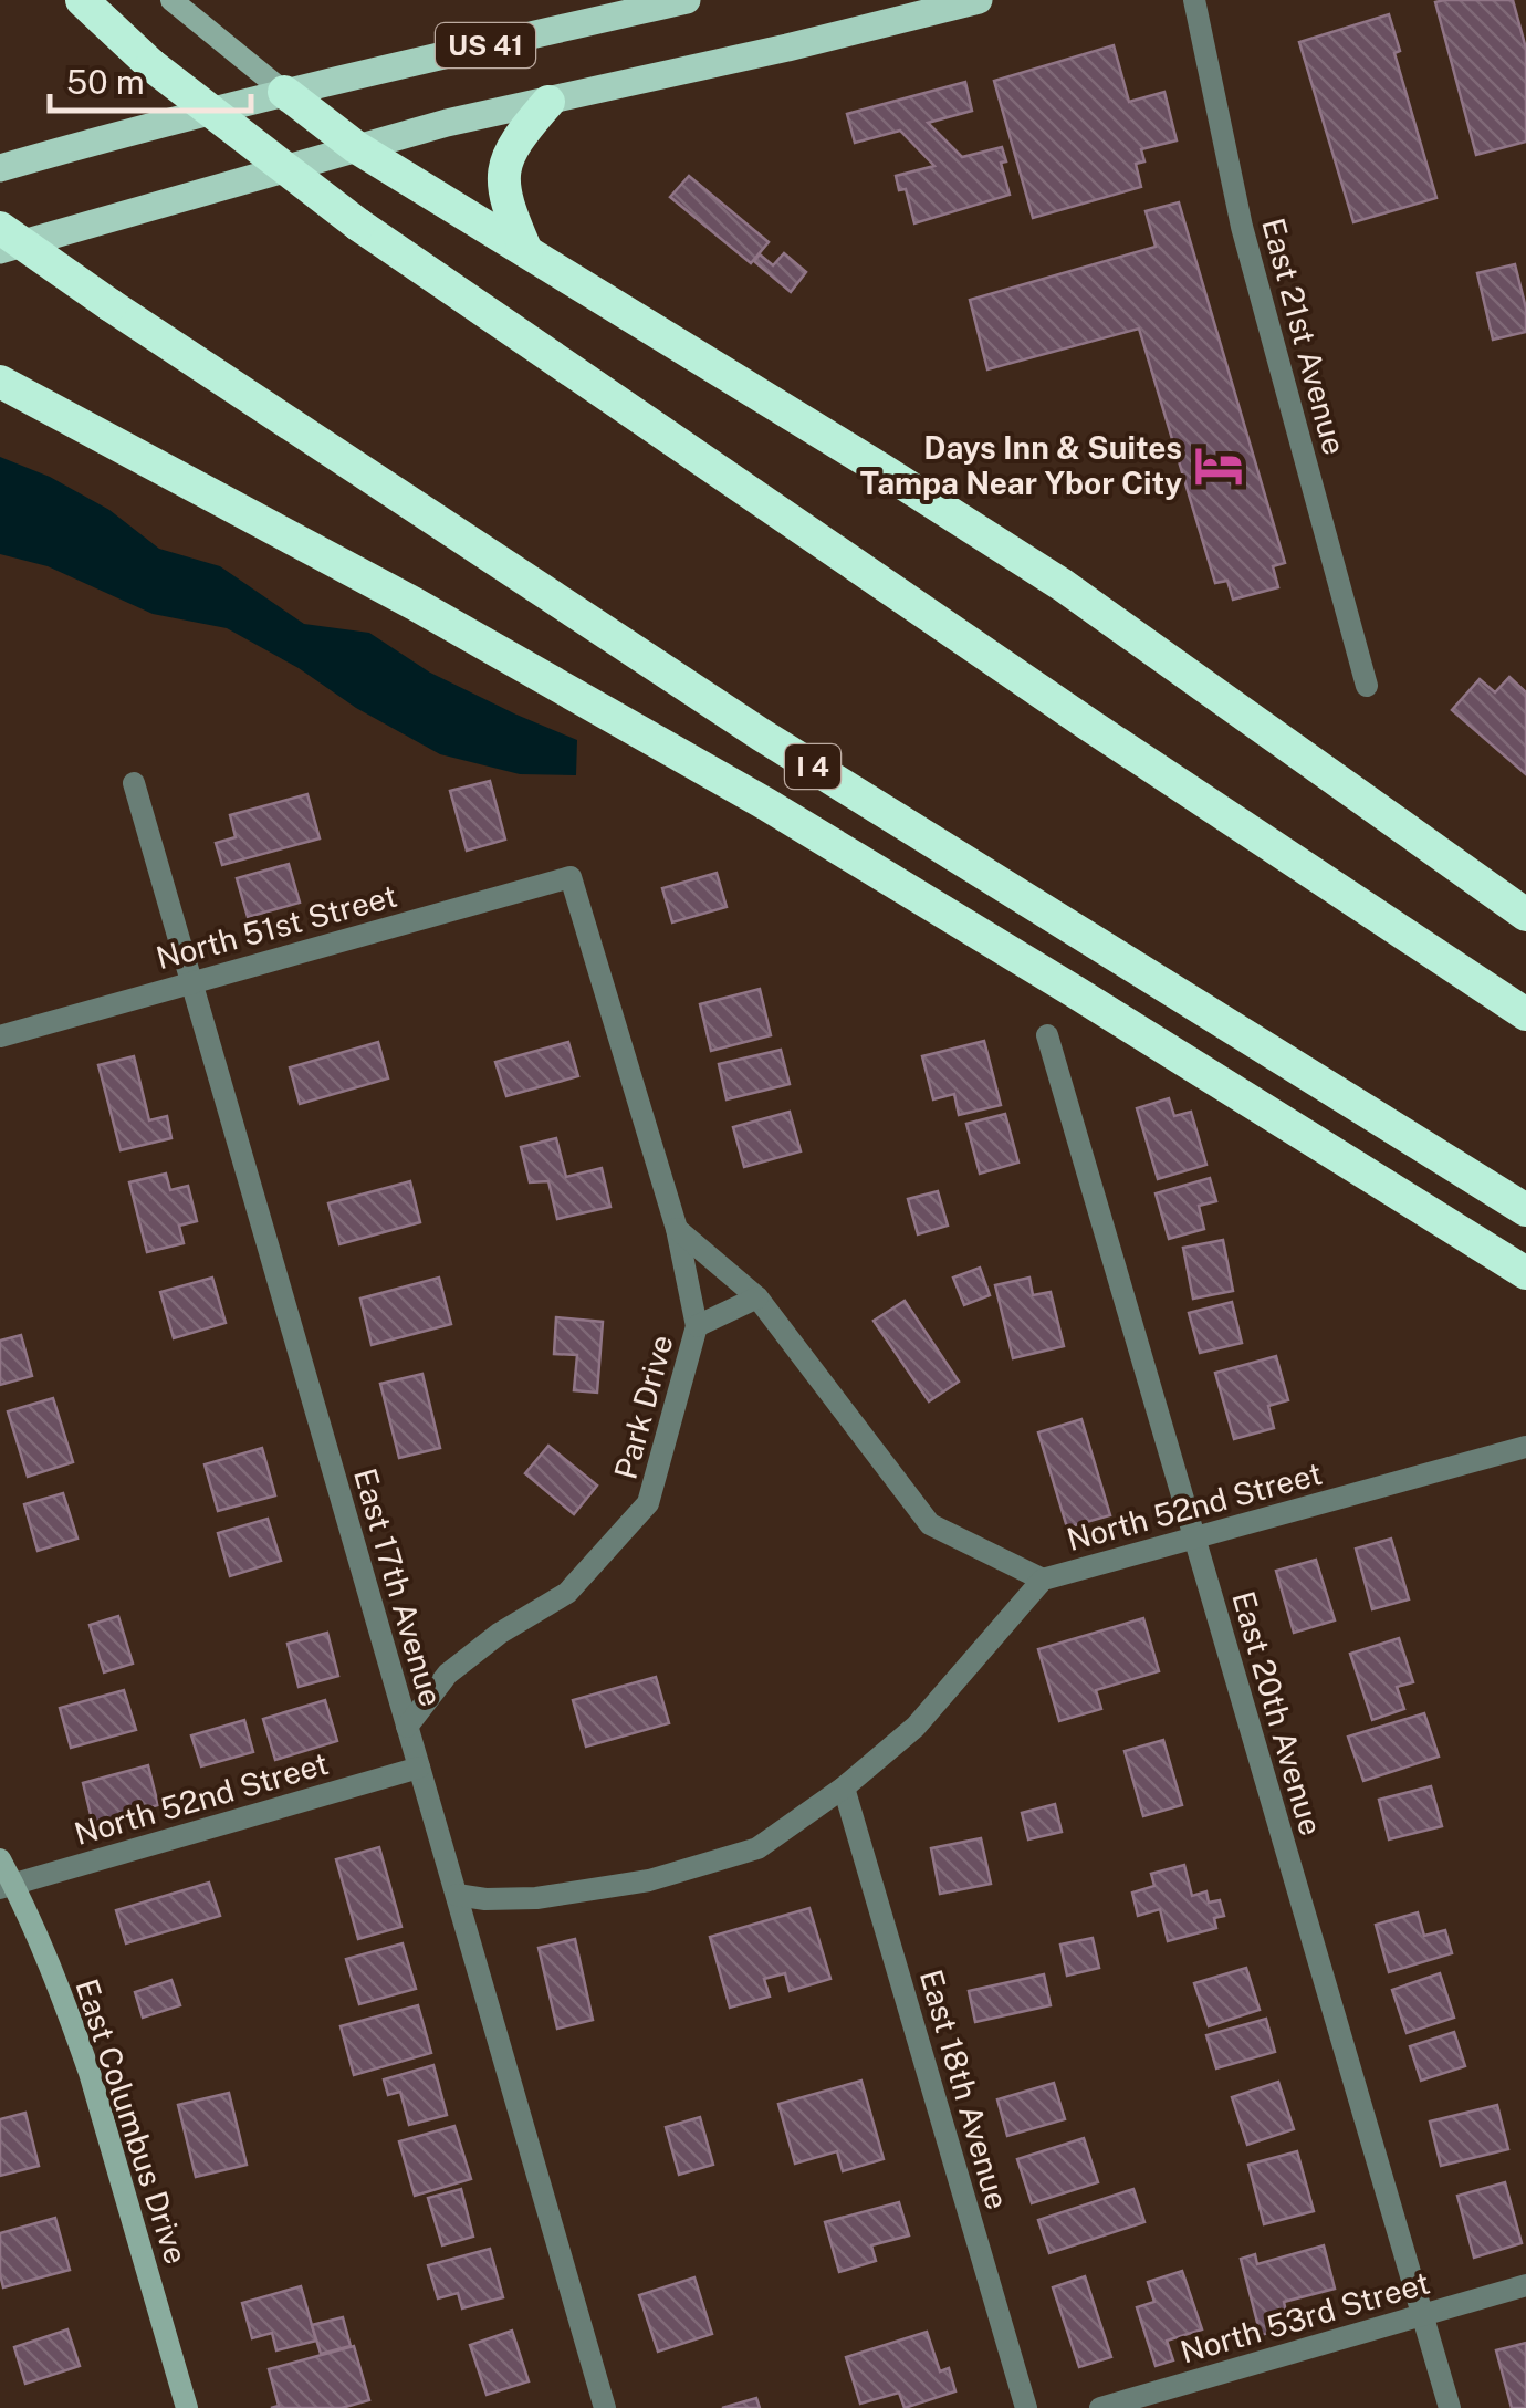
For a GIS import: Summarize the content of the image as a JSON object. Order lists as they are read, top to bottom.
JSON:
{
  "streets": {
    "highway": ["I 4"],
    "main road": ["US 41", "East Columbus Drive"],
    "street": [
      "East 21st Avenue",
      "North 51st Street",
      "Park Drive",
      "North 52nd Street",
      "East 17th Avenue",
      "East 20th Avenue",
      "East 18th Avenue",
      "North 53rd Street"
    ]
  },
  "crossings": [
    ["North 51st Street", "Park Drive"],
    ["North 51st Street", "East 17th Avenue"],
    ["Park Drive", "East 17th Avenue"],
    ["North 52nd Street", "East 17th Avenue"],
    ["North 52nd Street", "East 20th Avenue"],
    ["North 52nd Street", "East 18th Avenue"],
    ["North 52nd Street", "East Columbus Drive"],
    ["East 20th Avenue", "North 53rd Street"]
  ],
  "places": {
    "hotel": ["Days Inn & Suites Tampa Near Ybor City"]
  },
  "scale_bar": "50 m"
}
